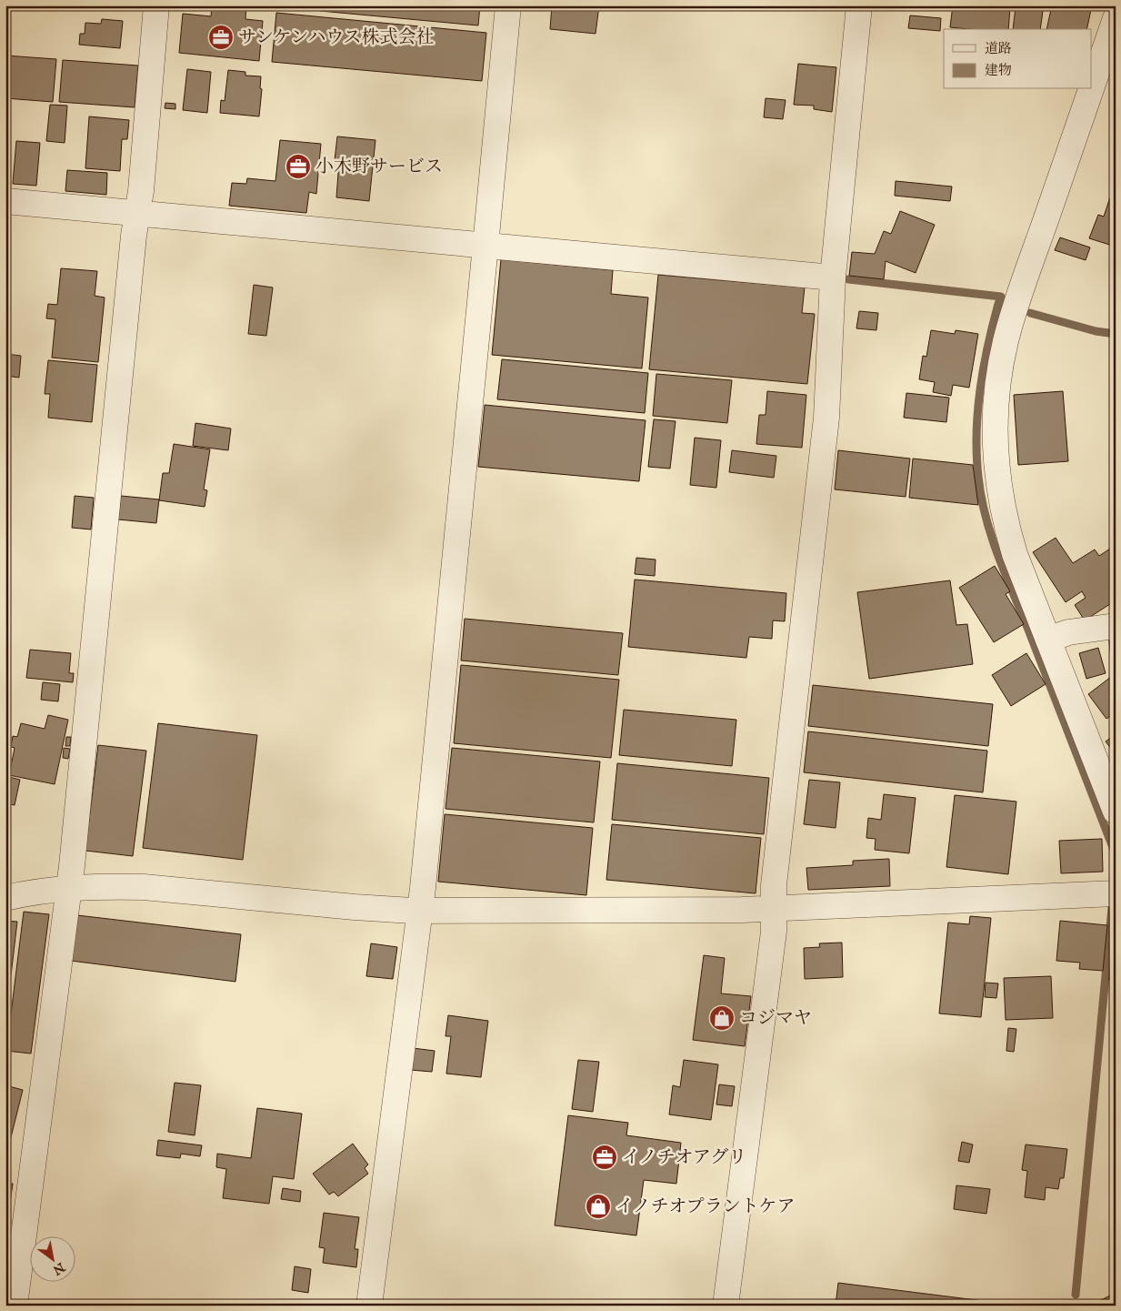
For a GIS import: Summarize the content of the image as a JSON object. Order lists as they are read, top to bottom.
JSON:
{
  "places": {
    "office": ["サンケンハウス株式会社", "小木野サービス", "イノチオアグリ"],
    "shop": ["コジマヤ", "イノチオプラントケア"]
  },
  "legend": ["道路", "建物"],
  "north": "bottom right"
}
